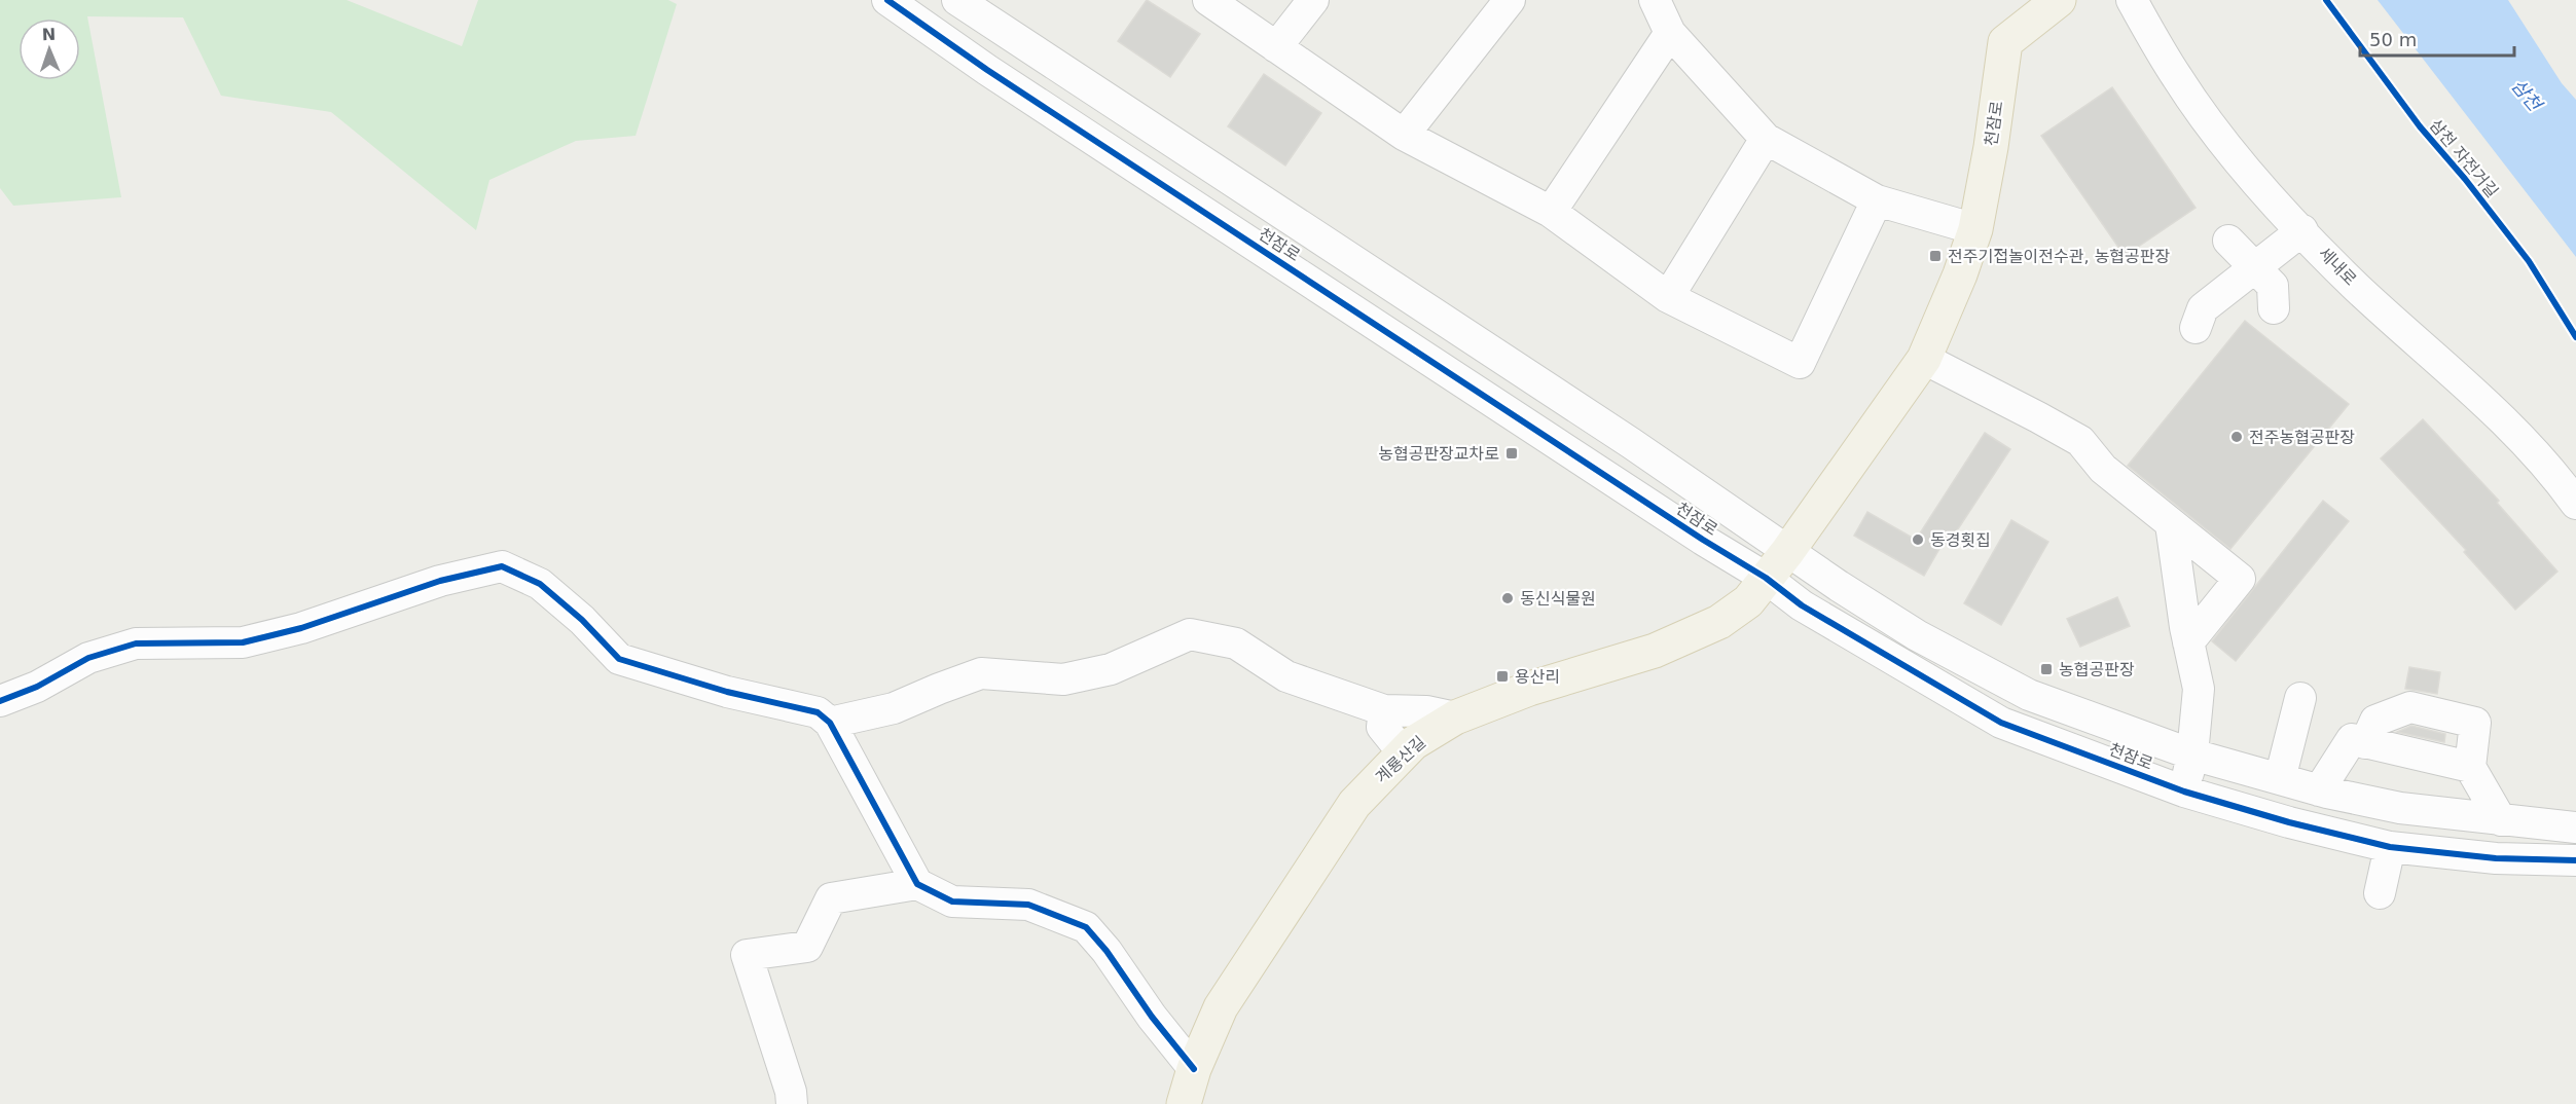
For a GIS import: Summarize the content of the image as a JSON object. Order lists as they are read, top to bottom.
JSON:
{
  "streets": {
    "main road": ["천잠로", "계룡산길"],
    "street": ["세내로"],
    "cycle path": ["삼천 자전거길"]
  },
  "crossings": [
    ["천잠로", "계룡산길"]
  ],
  "water": ["삼천"],
  "places": {
    "transit": [
      "전주기접놀이전수관, 농협공판장",
      "농협공판장교차로",
      "농협공판장",
      "용산리"
    ],
    "other": ["전주농협공판장", "동경횟집", "동신식물원"]
  },
  "scale_bar": "50 m",
  "north": "top"
}
